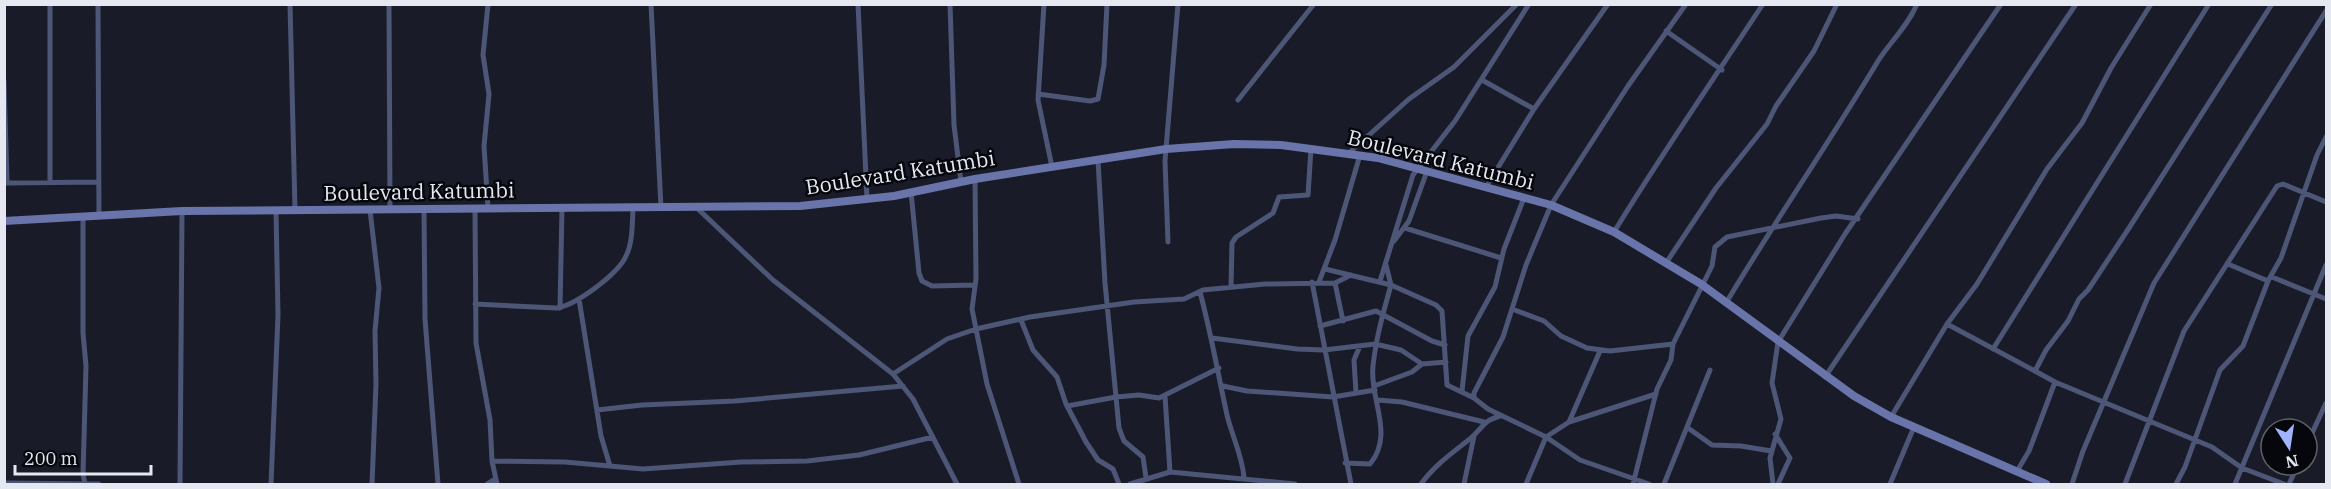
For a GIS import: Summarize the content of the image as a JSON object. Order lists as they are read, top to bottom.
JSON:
{
  "streets": {
    "street": ["Boulevard Katumbi"]
  },
  "scale_bar": "200 m",
  "north": "bottom"
}
